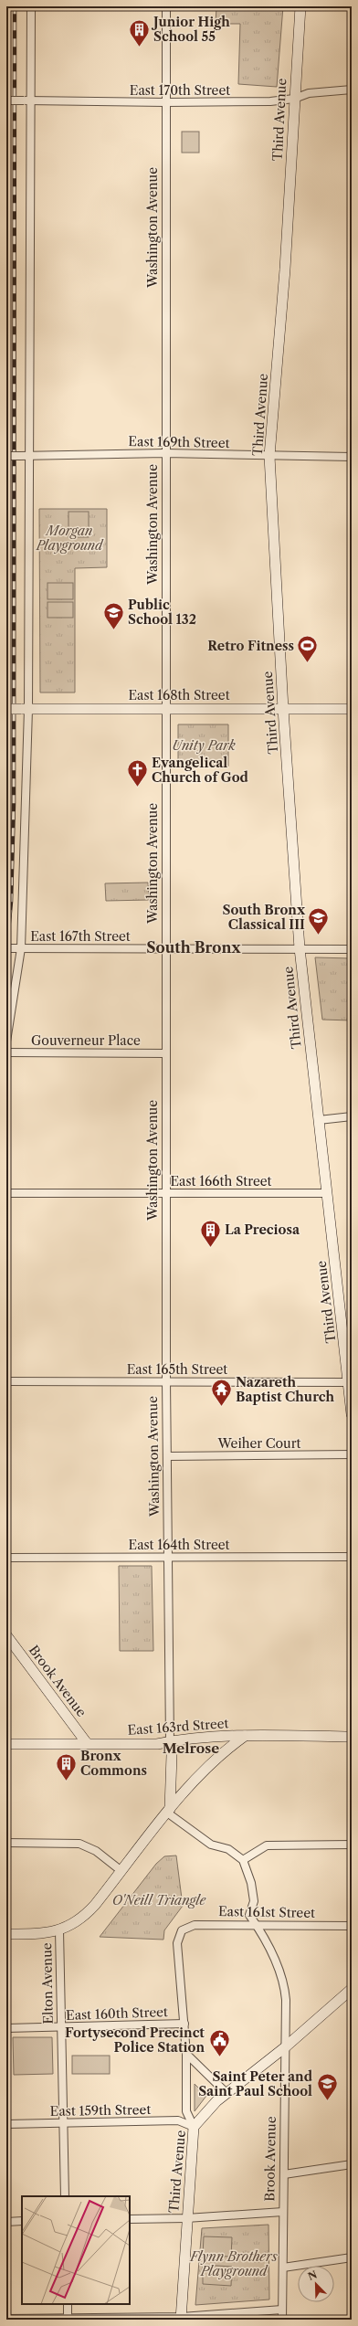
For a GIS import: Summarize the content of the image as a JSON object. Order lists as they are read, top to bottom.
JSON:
{
  "streets": {
    "main road": [
      "Third Avenue",
      "Washington Avenue",
      "East 168th Street",
      "Brook Avenue",
      "East 163rd Street",
      "Elton Avenue"
    ],
    "street": [
      "East 170th Street",
      "East 169th Street",
      "East 167th Street",
      "Gouverneur Place",
      "East 166th Street",
      "East 165th Street",
      "Weiher Court",
      "East 164th Street",
      "East 161st Street",
      "East 160th Street",
      "East 159th Street"
    ]
  },
  "crossings": [
    ["East 170th Street", "Third Avenue"],
    ["East 170th Street", "Washington Avenue"],
    ["Third Avenue", "East 169th Street"],
    ["Third Avenue", "East 168th Street"],
    ["Third Avenue", "East 167th Street"],
    ["Third Avenue", "East 166th Street"],
    ["Third Avenue", "East 165th Street"],
    ["Third Avenue", "Brook Avenue"],
    ["Third Avenue", "East 159th Street"],
    ["Washington Avenue", "East 169th Street"],
    ["Washington Avenue", "East 168th Street"],
    ["Washington Avenue", "East 167th Street"],
    ["Washington Avenue", "Gouverneur Place"],
    ["Washington Avenue", "East 166th Street"],
    ["Washington Avenue", "East 165th Street"],
    ["Washington Avenue", "Weiher Court"],
    ["Washington Avenue", "East 164th Street"],
    ["Washington Avenue", "East 163rd Street"],
    ["Washington Avenue", "Elton Avenue"],
    ["Brook Avenue", "East 163rd Street"],
    ["Brook Avenue", "East 161st Street"],
    ["East 163rd Street", "Elton Avenue"],
    ["East 161st Street", "East 160th Street"],
    ["Elton Avenue", "East 160th Street"],
    ["Elton Avenue", "East 159th Street"]
  ],
  "districts": ["South Bronx", "Melrose"],
  "parks": [
    "Morgan Playground",
    "Unity Park",
    "O'Neill Triangle",
    "Flynn Brothers Playground"
  ],
  "places": {
    "building": ["Junior High School 55", "La Preciosa", "Bronx Commons"],
    "school or university": ["Public School 132", "South Bronx Classical III", "Saint Peter and Saint Paul School"],
    "sports": ["Retro Fitness"],
    "church": ["Evangelical Church of God"],
    "temple": ["Nazareth Baptist Church"],
    "public building": ["Fortysecond Precinct Police Station"]
  },
  "north": "top left"
}
